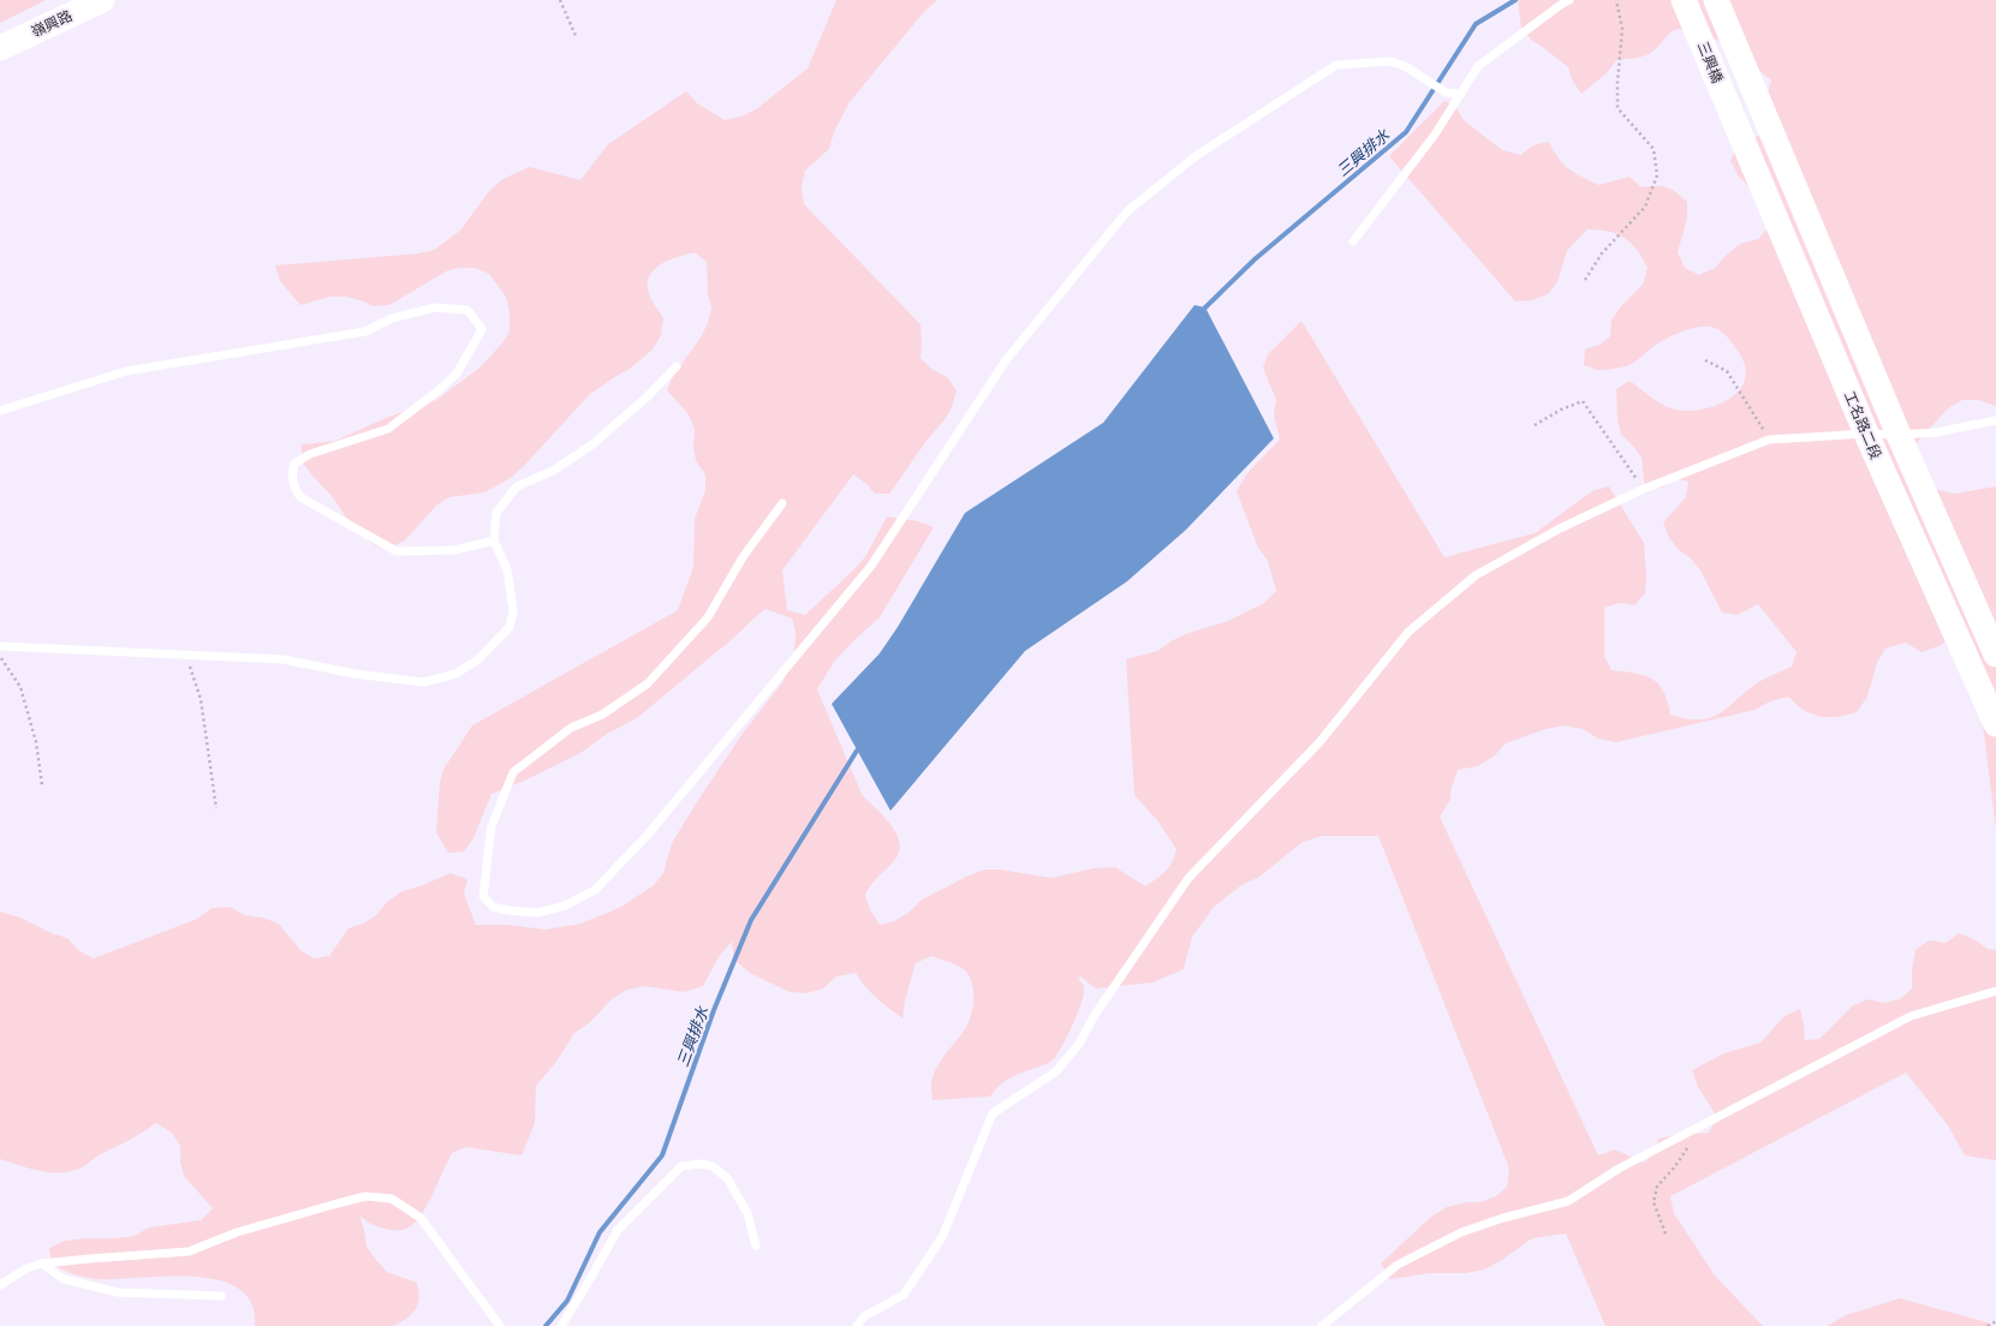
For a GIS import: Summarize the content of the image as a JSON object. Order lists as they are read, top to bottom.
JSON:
{
  "streets": {
    "main road": ["嶺興路", "三興橋", "工名路二段"]
  },
  "crossings": [
    ["三興橋", "工名路二段"]
  ],
  "water": ["三興排水"]
}
